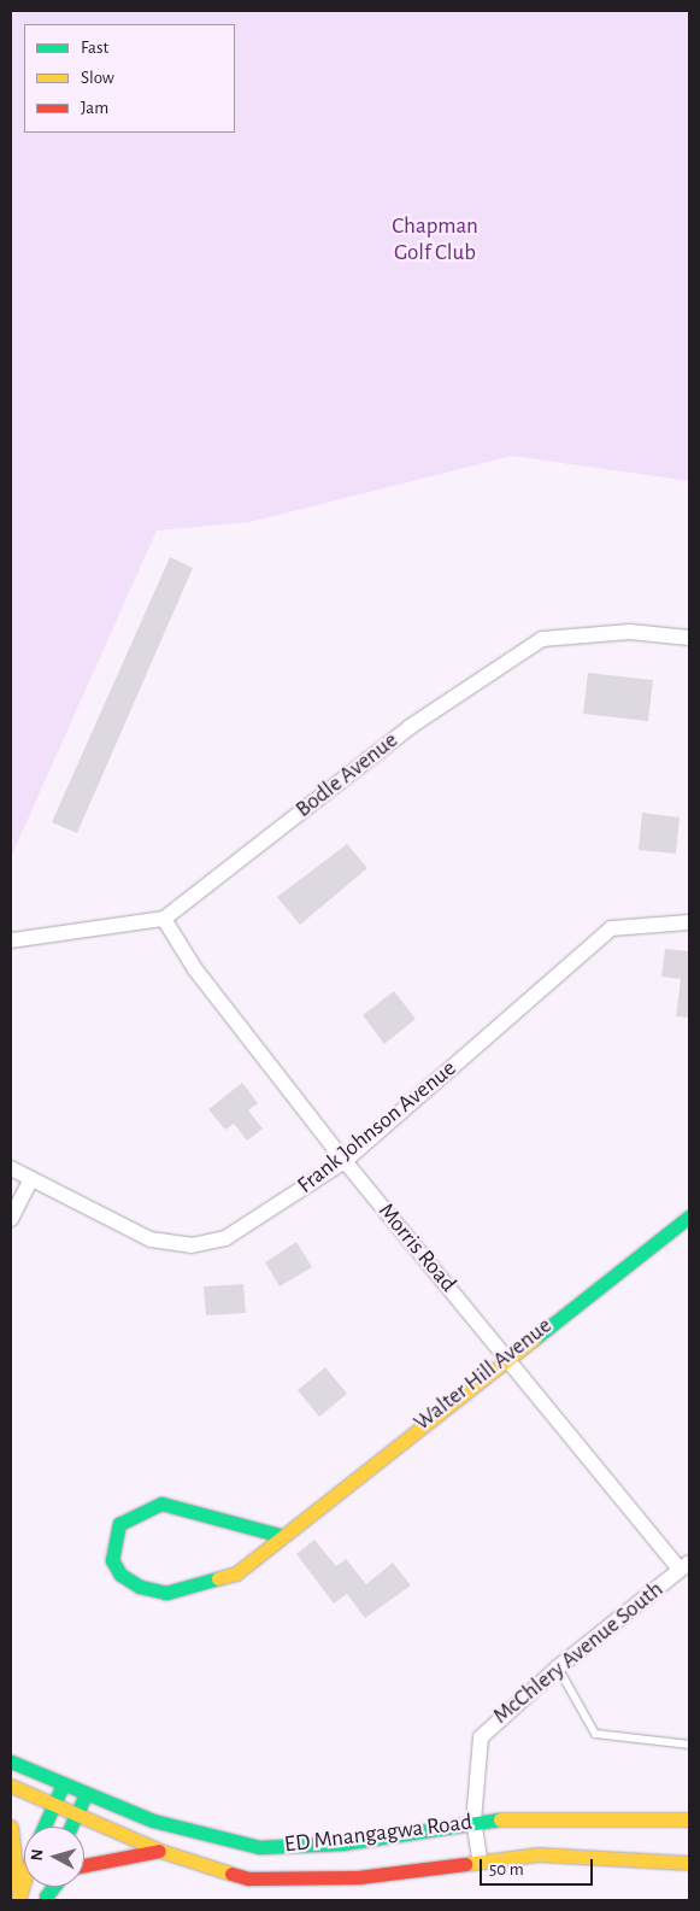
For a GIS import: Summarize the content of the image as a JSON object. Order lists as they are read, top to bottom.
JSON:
{
  "streets": {
    "main road": ["Walter Hill Avenue", "ED Mnangagwa Road"],
    "street": [
      "Bodle Avenue",
      "Frank Johnson Avenue",
      "Morris Road",
      "McChlery Avenue South"
    ]
  },
  "crossings": [
    ["Bodle Avenue", "Morris Road"],
    ["Frank Johnson Avenue", "Morris Road"],
    ["Morris Road", "Walter Hill Avenue"],
    ["Morris Road", "McChlery Avenue South"],
    ["McChlery Avenue South", "ED Mnangagwa Road"]
  ],
  "parks": ["Chapman Golf Club"],
  "legend": ["Fast", "Slow", "Jam"],
  "scale_bar": "50 m",
  "north": "left"
}
